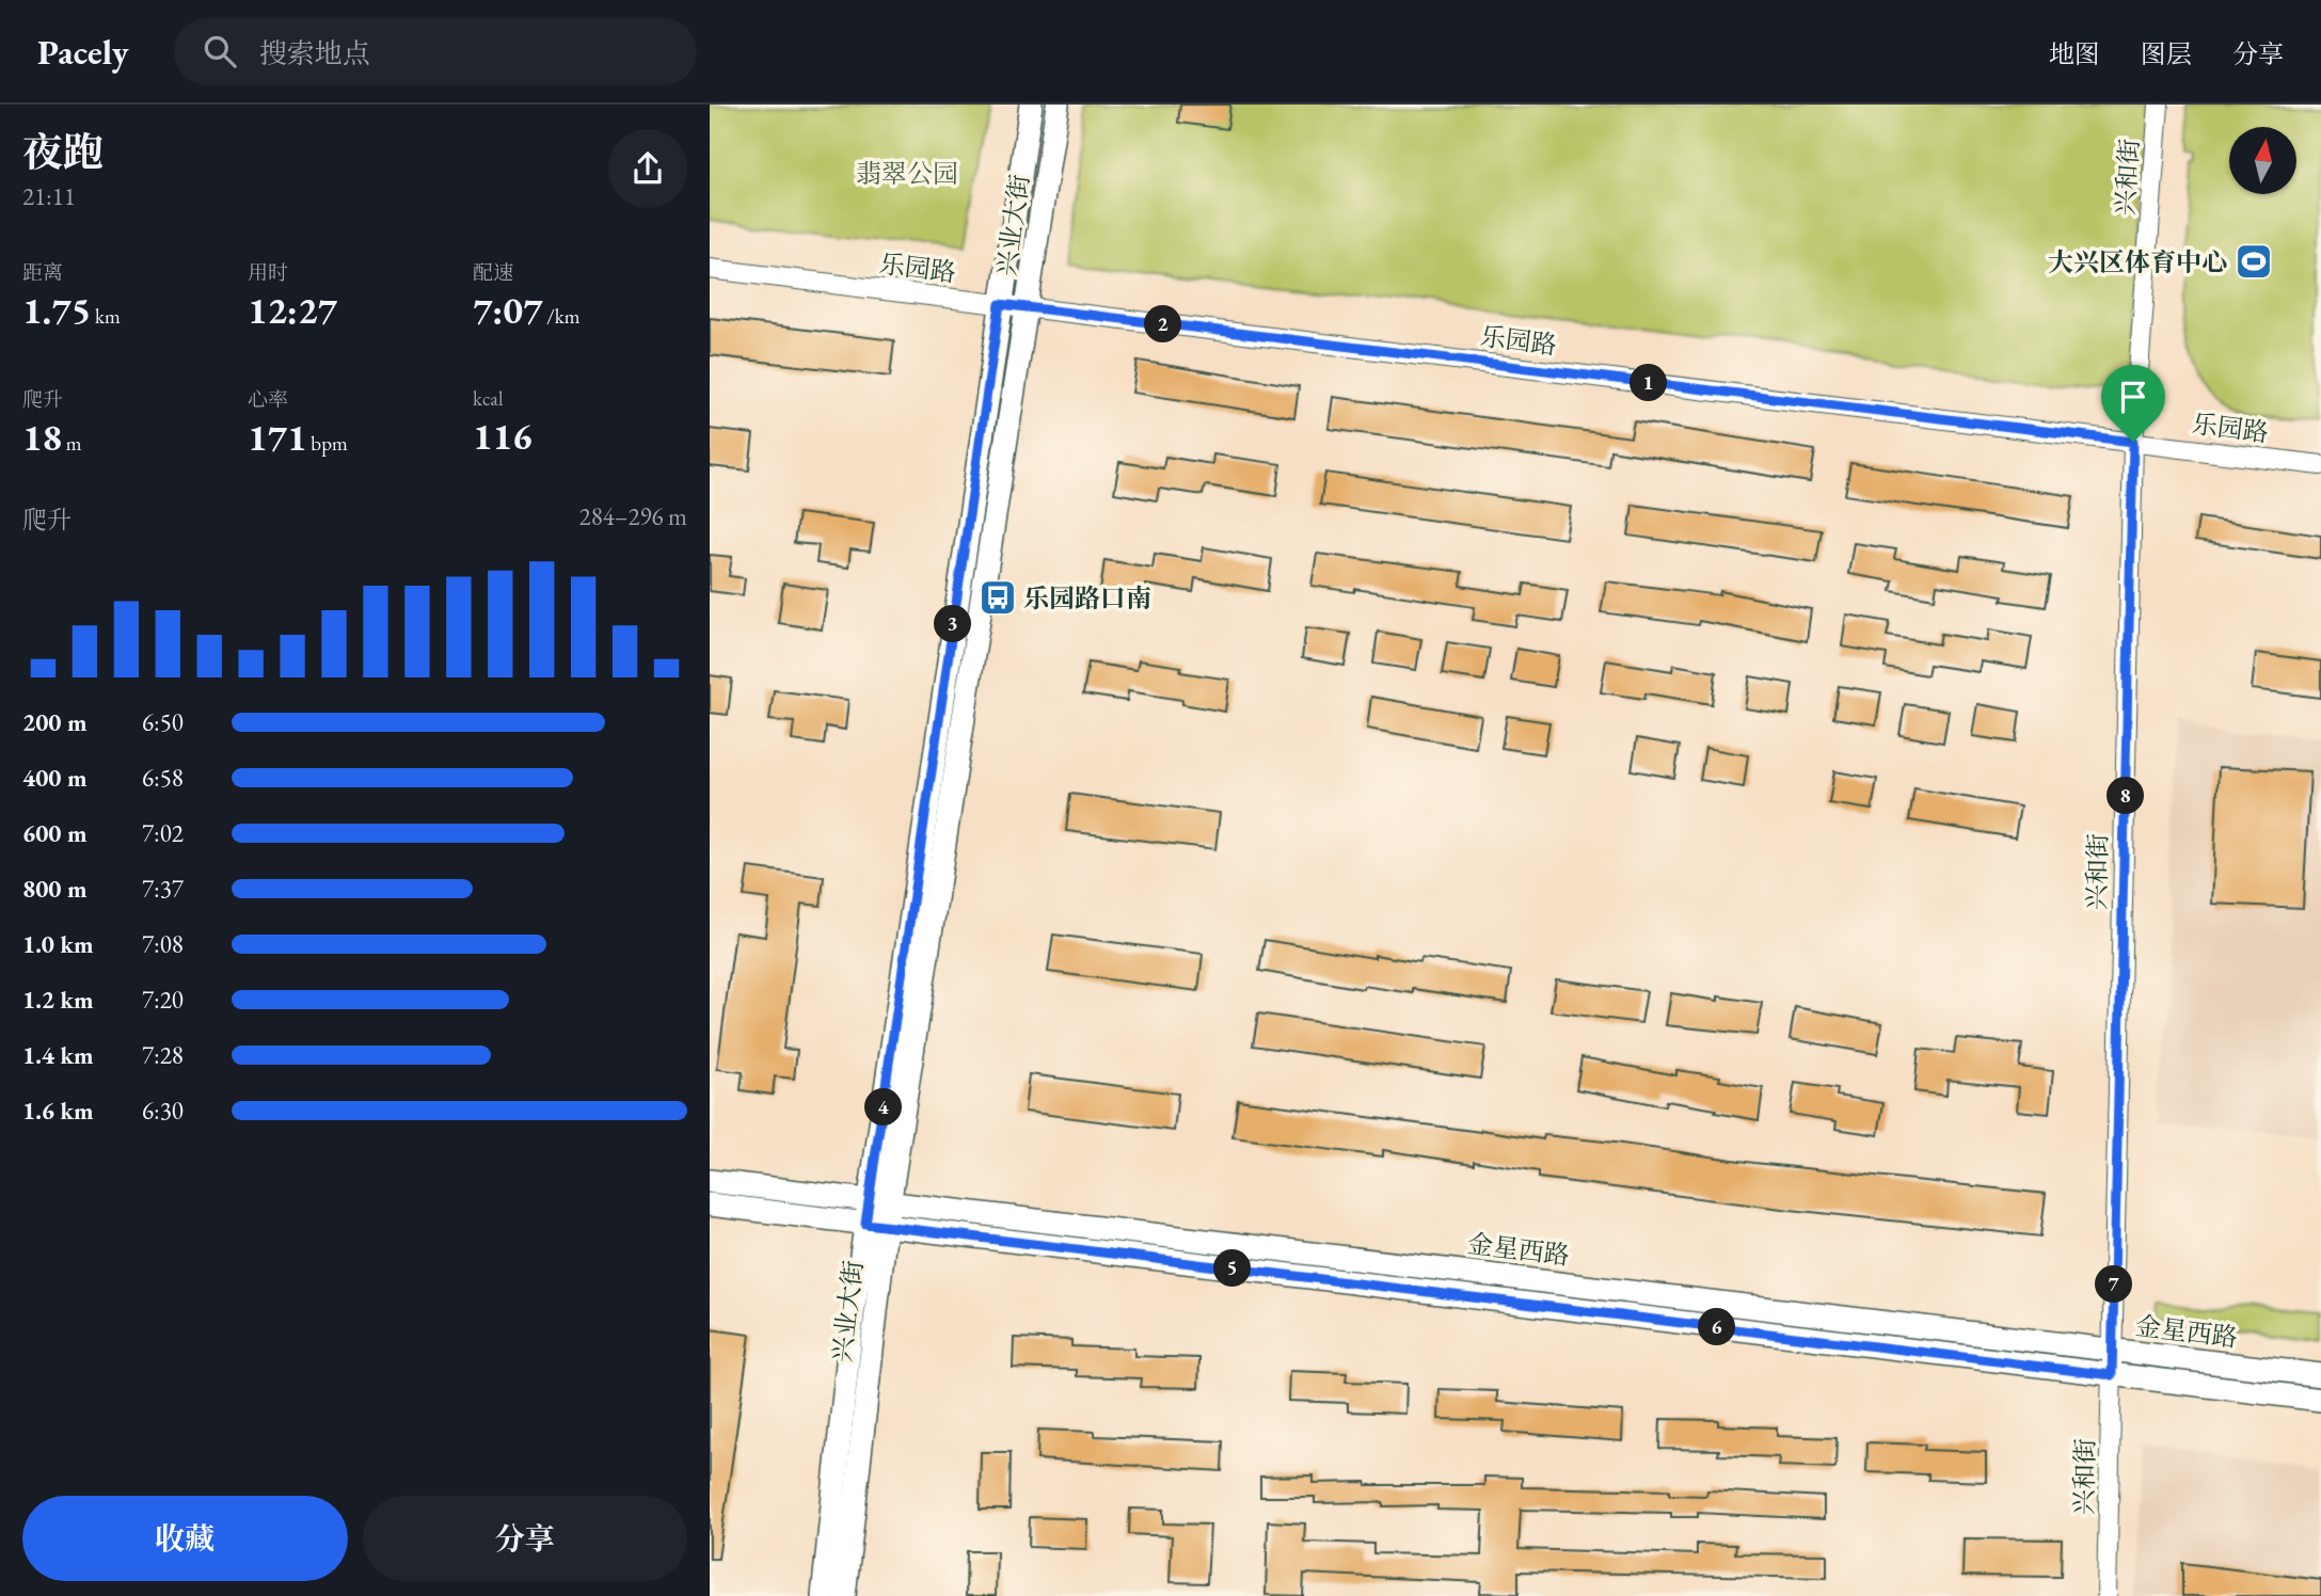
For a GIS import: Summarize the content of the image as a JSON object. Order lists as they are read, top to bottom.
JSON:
{
  "streets": {
    "main road": ["兴业大街", "金星西路"],
    "street": ["兴和街", "乐园路"]
  },
  "crossings": [
    ["兴和街", "乐园路"],
    ["兴和街", "金星西路"],
    ["兴业大街", "乐园路"],
    ["兴业大街", "金星西路"]
  ],
  "parks": ["翡翠公园"],
  "places": {
    "sports": ["大兴区体育中心"],
    "bus stop": ["乐园路口南"]
  },
  "north": "top",
  "page": {
    "header": "Pacely",
    "search": "搜索地点",
    "nav": ["地图", "图层", "分享"],
    "heading": ["夜跑", "21:11"],
    "stats": [
      ["距离", "1.75 km"],
      ["用时", "12:27"],
      ["配速", "7:07 /km"],
      ["爬升", "18 m"],
      ["心率", "171 bpm"],
      ["kcal", "116"]
    ],
    "pins": [
      "2",
      "1",
      "3",
      "8",
      "4",
      "5",
      "7",
      "6"
    ],
    "chart": ["爬升", "284–296 m"],
    "list": [
      {
        "name": "200 m",
        "note": "6:50"
      },
      {
        "name": "400 m",
        "note": "6:58"
      },
      {
        "name": "600 m",
        "note": "7:02"
      },
      {
        "name": "800 m",
        "note": "7:37"
      },
      {
        "name": "1.0 km",
        "note": "7:08"
      },
      {
        "name": "1.2 km",
        "note": "7:20"
      },
      {
        "name": "1.4 km",
        "note": "7:28"
      },
      {
        "name": "1.6 km",
        "note": "6:30"
      }
    ],
    "buttons": ["收藏", "分享"]
  }
}
